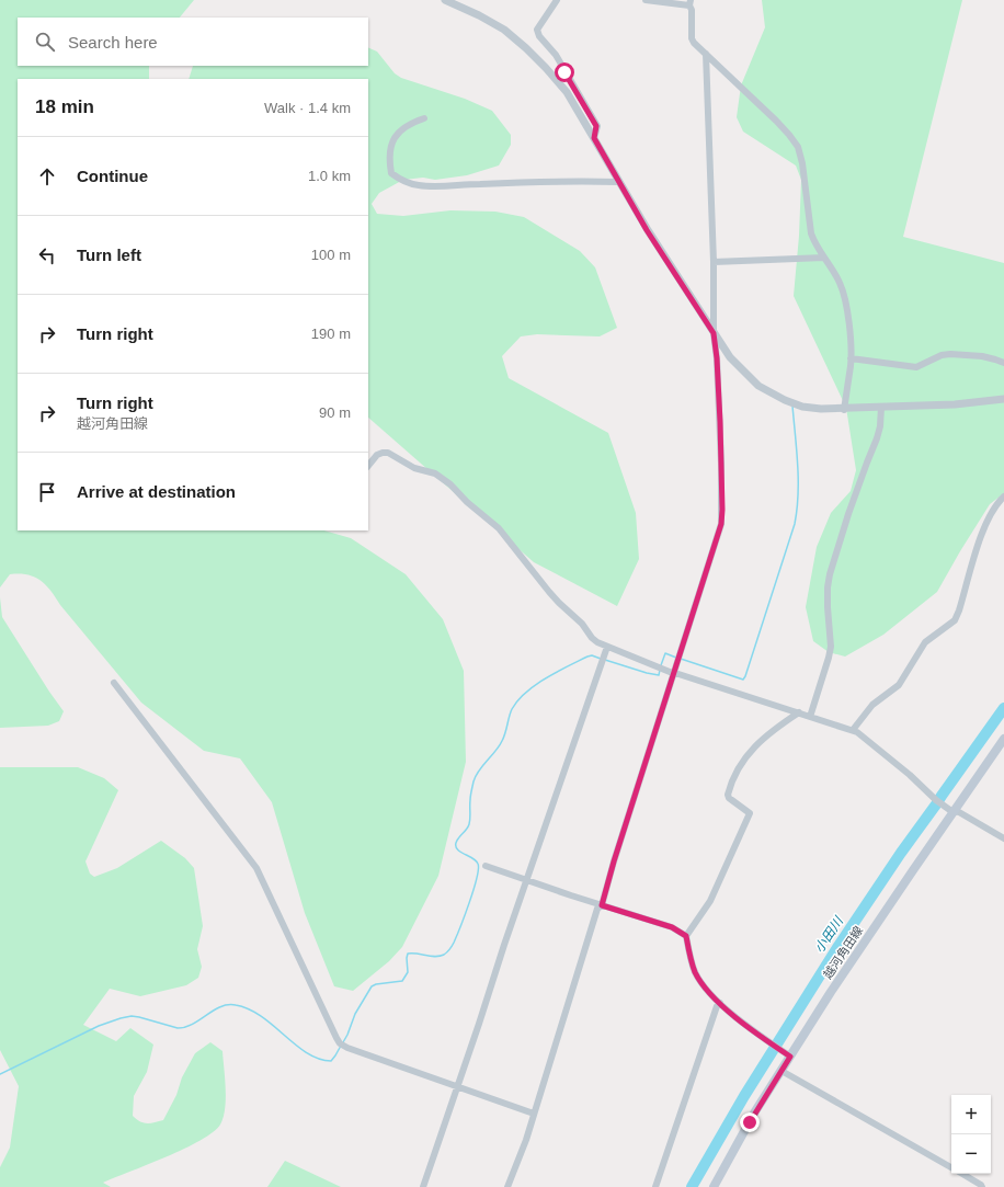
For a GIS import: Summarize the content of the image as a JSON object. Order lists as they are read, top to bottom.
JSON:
{
  "streets": {
    "main road": ["越河角田線"]
  },
  "water": ["小田川"],
  "page": {
    "search": "Search here",
    "heading": ["18 min", "Walk · 1.4 km"],
    "list": [
      ["Continue", "1.0 km"],
      ["Turn left", "100 m"],
      ["Turn right", "190 m"],
      ["Turn right", "越河角田線", "90 m"],
      "Arrive at destination"
    ],
    "map_buttons": ["+", "−"]
  }
}
